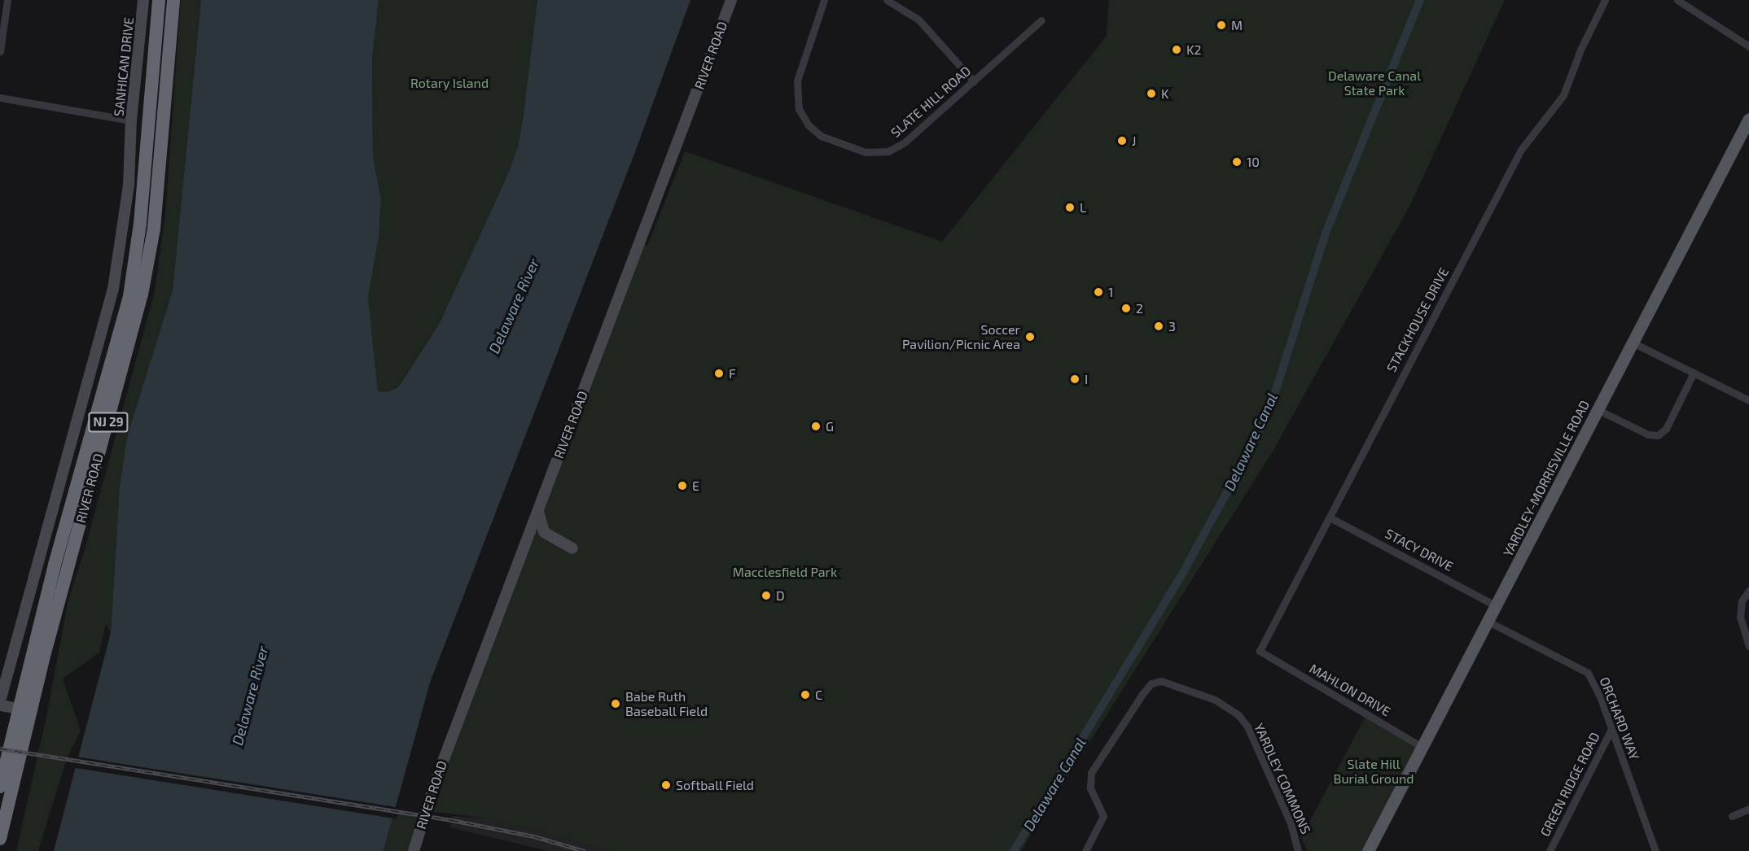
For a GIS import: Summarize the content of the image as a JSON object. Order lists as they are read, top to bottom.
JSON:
{
  "streets": {
    "highway": ["RIVER ROAD", "NJ 29"],
    "main road": ["SANHICAN DRIVE", "YARDLEY-MORRISVILLE ROAD"],
    "street": [
      "SLATE HILL ROAD",
      "STACKHOUSE DRIVE",
      "STACY DRIVE",
      "MAHLON DRIVE",
      "ORCHARD WAY",
      "YARDLEY COMMONS",
      "GREEN RIDGE ROAD"
    ]
  },
  "crossings": [
    ["STACKHOUSE DRIVE", "STACY DRIVE"],
    ["STACKHOUSE DRIVE", "MAHLON DRIVE"],
    ["YARDLEY-MORRISVILLE ROAD", "STACY DRIVE"],
    ["YARDLEY-MORRISVILLE ROAD", "MAHLON DRIVE"],
    ["YARDLEY-MORRISVILLE ROAD", "ORCHARD WAY"],
    ["ORCHARD WAY", "GREEN RIDGE ROAD"]
  ],
  "water": ["Delaware River", "Delaware Canal"],
  "parks": [
    "Delaware Canal State Park",
    "Rotary Island",
    "Macclesfield Park",
    "Slate Hill Burial Ground"
  ],
  "places": [
    "M",
    "K2",
    "K",
    "J",
    "10",
    "L",
    "1",
    "2",
    "3",
    "Soccer Pavilion/Picnic Area",
    "F",
    "I",
    "G",
    "E",
    "D",
    "C",
    "Babe Ruth Baseball Field",
    "Softball Field"
  ]
}
